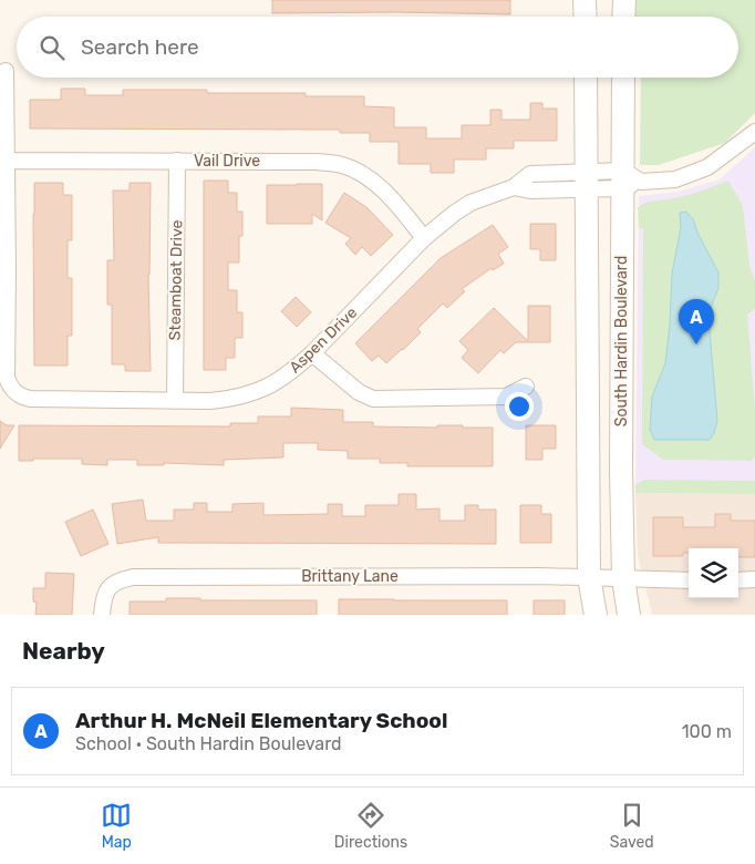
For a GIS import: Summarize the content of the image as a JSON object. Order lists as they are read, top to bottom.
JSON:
{
  "streets": {
    "main road": ["South Hardin Boulevard"],
    "street": [
      "Vail Drive",
      "Steamboat Drive",
      "Aspen Drive",
      "Brittany Lane"
    ]
  },
  "crossings": [
    ["Vail Drive", "Steamboat Drive"],
    ["Vail Drive", "Aspen Drive"],
    ["Steamboat Drive", "Aspen Drive"],
    ["Aspen Drive", "South Hardin Boulevard"],
    ["South Hardin Boulevard", "Brittany Lane"]
  ],
  "page": {
    "search": "Search here",
    "pins": "A",
    "heading": "Nearby",
    "list": [
      {
        "mark": "A",
        "name": "Arthur H. McNeil Elementary School",
        "note": "School · South Hardin Boulevard",
        "value": "100 m"
      }
    ],
    "nav": ["Map", "Directions", "Saved"]
  }
}
